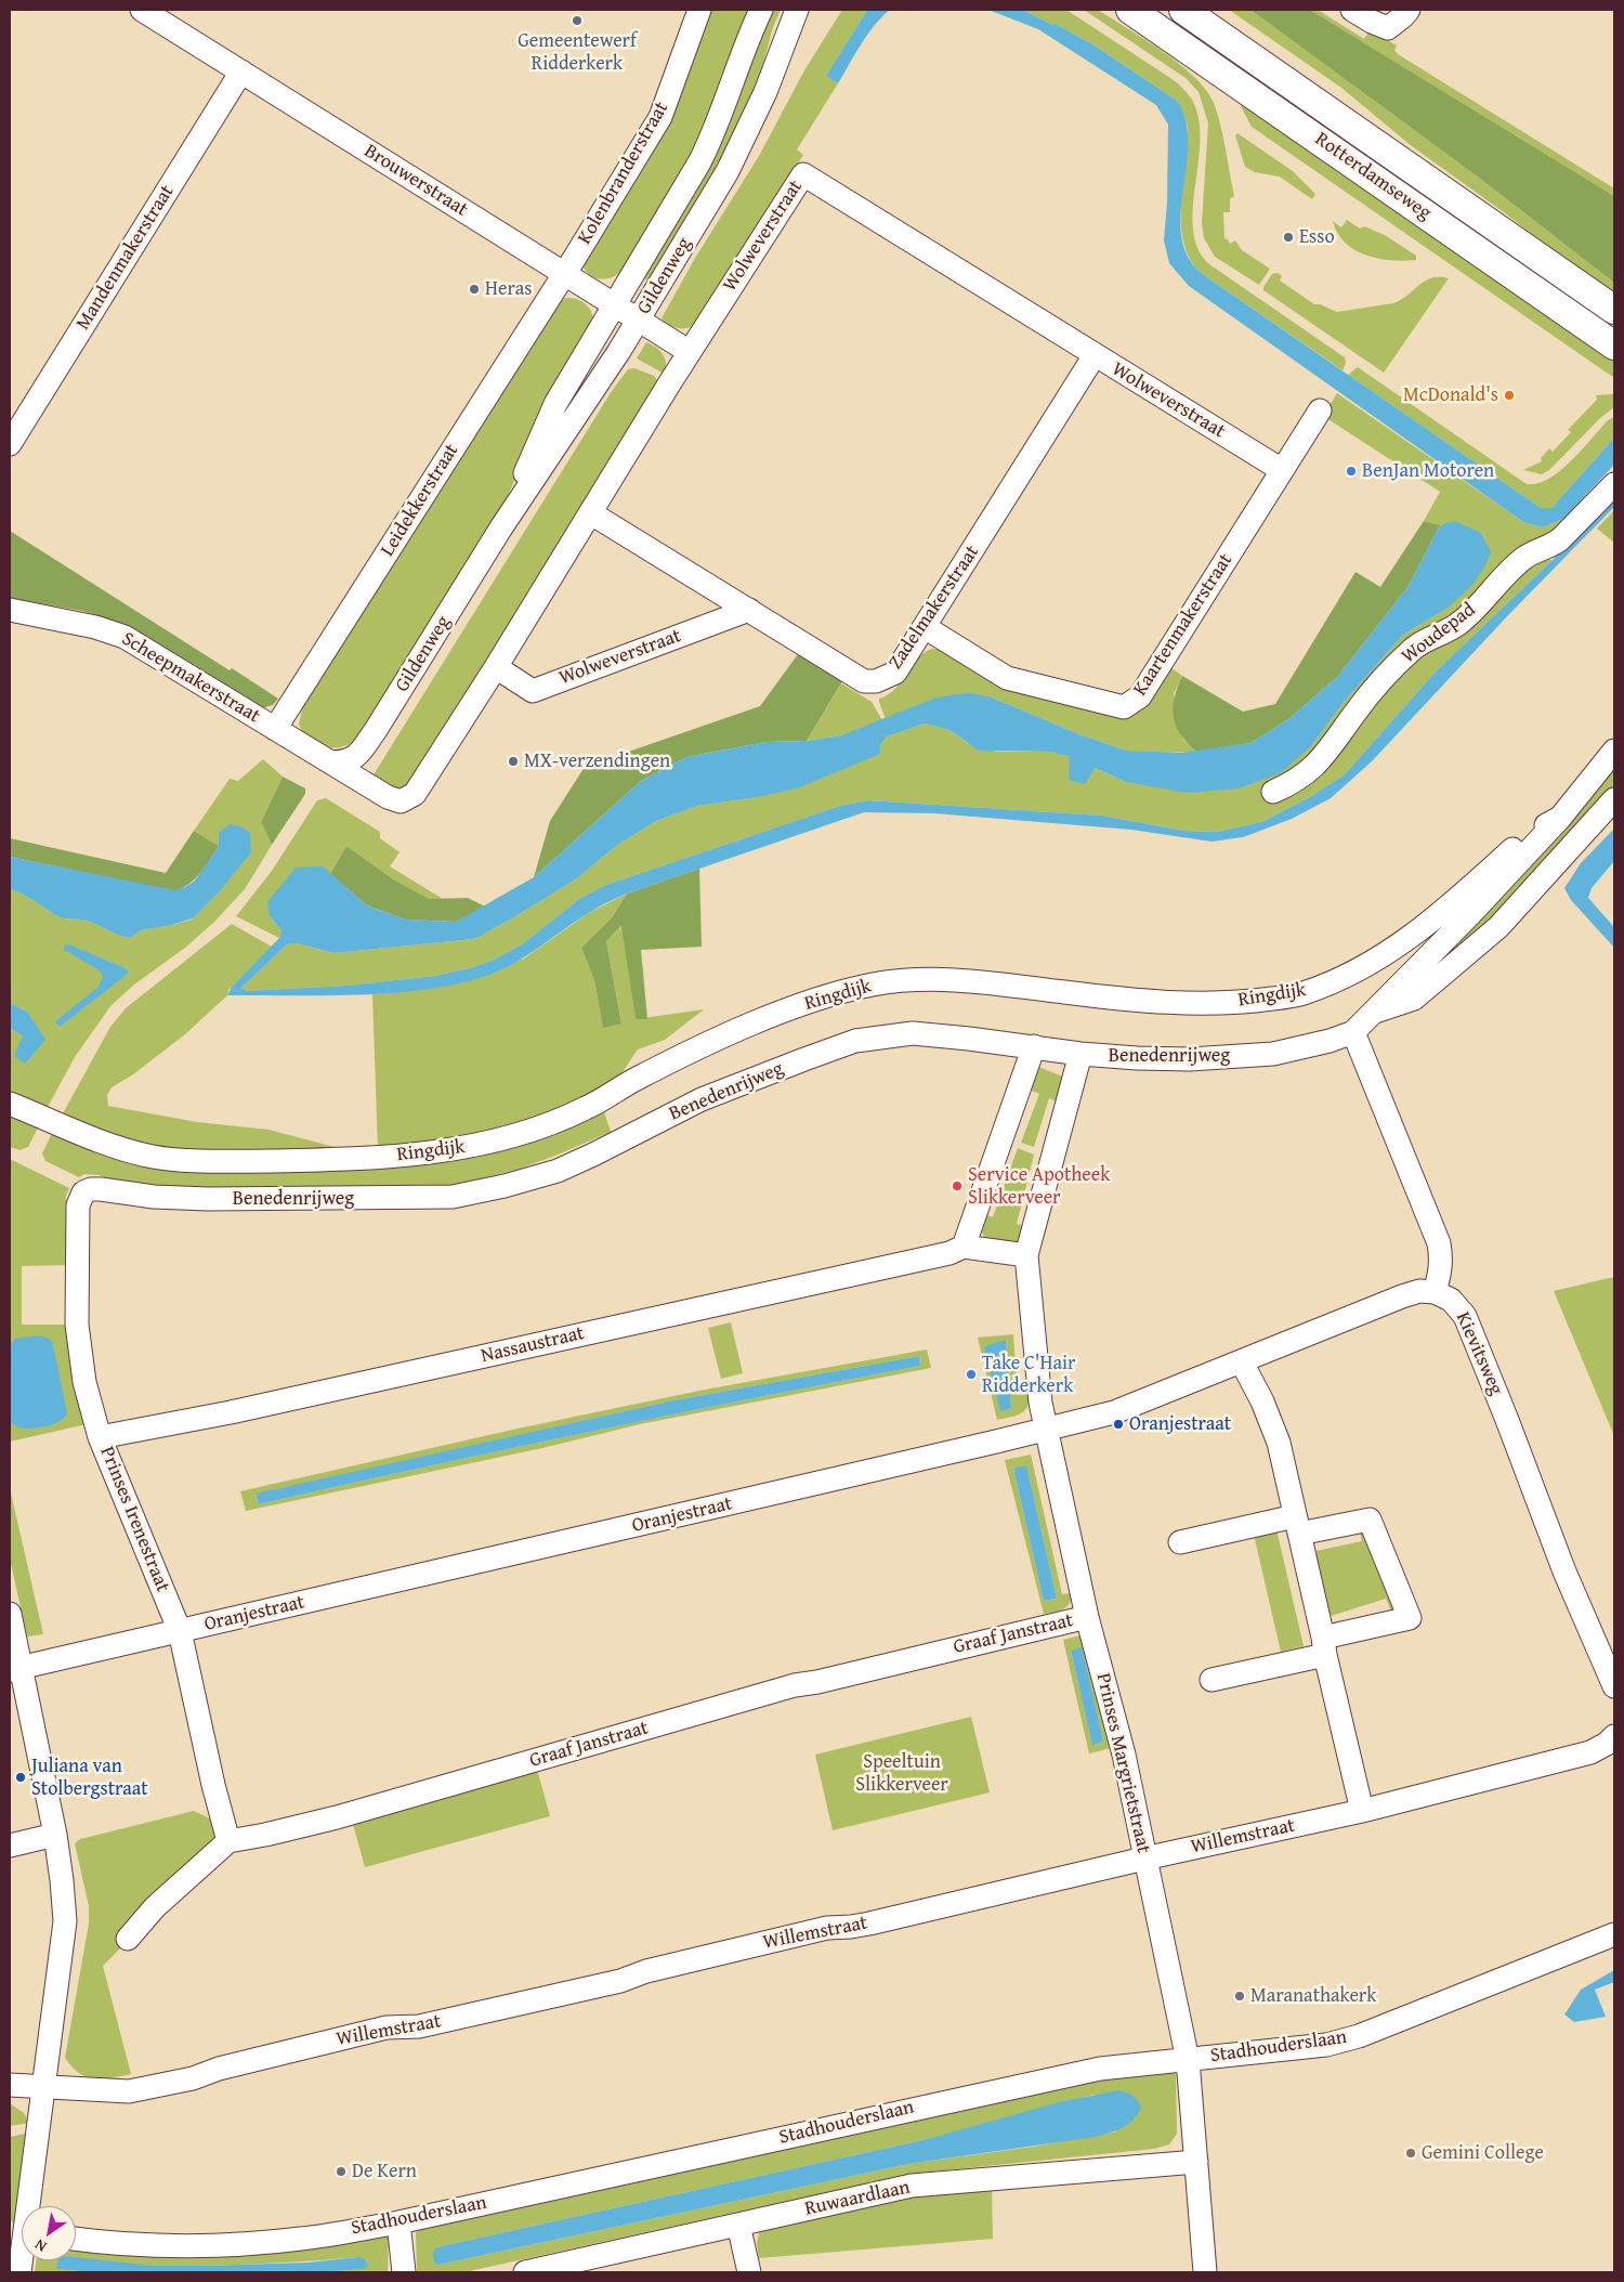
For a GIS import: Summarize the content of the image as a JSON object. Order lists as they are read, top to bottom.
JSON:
{
  "streets": {
    "main road": ["Rotterdamseweg"],
    "street": [
      "Kolenbranderstraat",
      "Brouwerstraat",
      "Wolweverstraat",
      "Mandenmakerstraat",
      "Gildenweg",
      "Leidekkerstraat",
      "Zadelmakerstraat",
      "Kaartenmakerstraat",
      "Woudepad",
      "Scheepmakerstraat",
      "Ringdijk",
      "Benedenrijweg",
      "Nassaustraat",
      "Kievitsweg",
      "Oranjestraat",
      "Prinses Irenestraat",
      "Graaf Janstraat",
      "Prinses Margrietstraat",
      "Willemstraat",
      "Stadhouderslaan",
      "Ruwaardlaan"
    ]
  },
  "crossings": [
    ["Kolenbranderstraat", "Brouwerstraat"],
    ["Kolenbranderstraat", "Leidekkerstraat"],
    ["Brouwerstraat", "Wolweverstraat"],
    ["Brouwerstraat", "Mandenmakerstraat"],
    ["Brouwerstraat", "Gildenweg"],
    ["Brouwerstraat", "Leidekkerstraat"],
    ["Wolweverstraat", "Gildenweg"],
    ["Wolweverstraat", "Zadelmakerstraat"],
    ["Wolweverstraat", "Kaartenmakerstraat"],
    ["Wolweverstraat", "Scheepmakerstraat"],
    ["Gildenweg", "Scheepmakerstraat"],
    ["Leidekkerstraat", "Scheepmakerstraat"],
    ["Zadelmakerstraat", "Kaartenmakerstraat"],
    ["Ringdijk", "Benedenrijweg"],
    ["Benedenrijweg", "Prinses Irenestraat"],
    ["Benedenrijweg", "Prinses Margrietstraat"],
    ["Nassaustraat", "Prinses Irenestraat"],
    ["Kievitsweg", "Oranjestraat"],
    ["Oranjestraat", "Prinses Irenestraat"],
    ["Oranjestraat", "Prinses Margrietstraat"],
    ["Prinses Irenestraat", "Graaf Janstraat"],
    ["Graaf Janstraat", "Prinses Margrietstraat"],
    ["Prinses Margrietstraat", "Willemstraat"],
    ["Prinses Margrietstraat", "Stadhouderslaan"],
    ["Prinses Margrietstraat", "Ruwaardlaan"]
  ],
  "parks": ["Speeltuin Slikkerveer"],
  "places": [
    "Gemeentewerf Ridderkerk",
    "Esso",
    "Heras",
    "McDonald's",
    "BenJan Motoren",
    "MX-verzendingen",
    "Service Apotheek Slikkerveer",
    "Take C'Hair Ridderkerk",
    "Oranjestraat",
    "Juliana van Stolbergstraat",
    "Maranathakerk",
    "Gemini College",
    "De Kern"
  ],
  "north": "bottom left"
}
